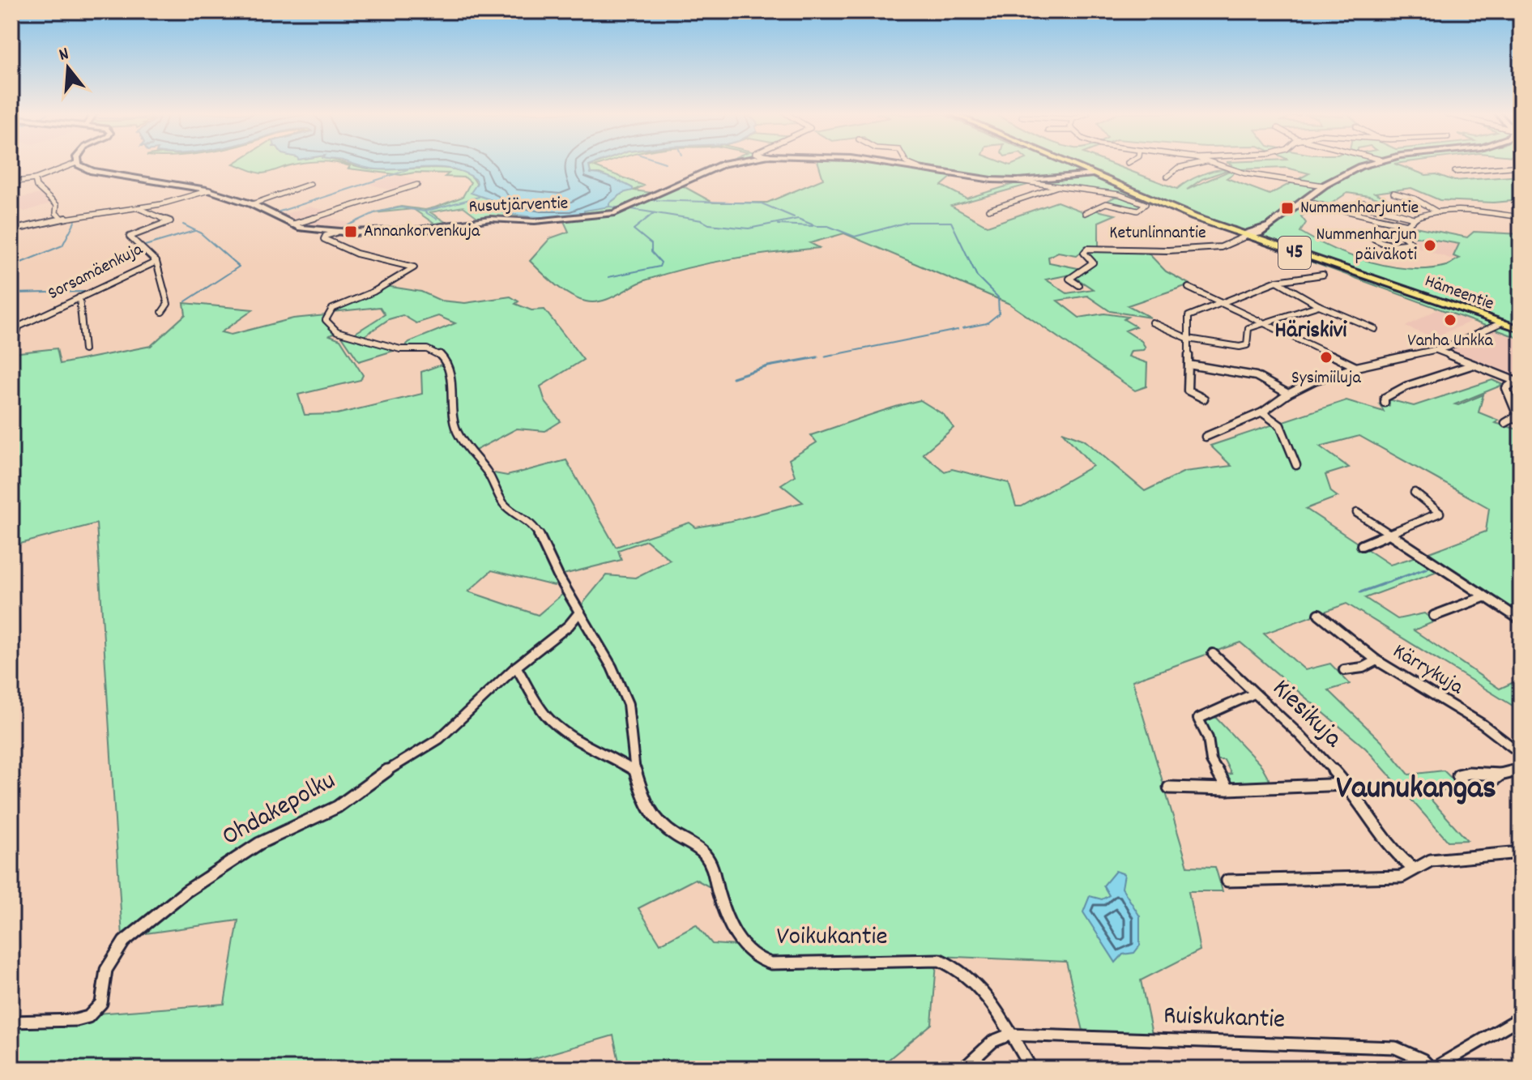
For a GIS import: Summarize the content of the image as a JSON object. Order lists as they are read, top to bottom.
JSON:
{
  "streets": {
    "main road": ["Rusutjärventie", "45", "Hämeentie"],
    "street": [
      "Ketunlinnantie",
      "Sorsamäenkuja",
      "Kärrykuja",
      "Kiesikuja",
      "Ohdakepolku",
      "Voikukantie",
      "Ruiskukantie"
    ]
  },
  "crossings": [
    ["Rusutjärventie", "Hämeentie"],
    ["Rusutjärventie", "Voikukantie"],
    ["Ketunlinnantie", "Hämeentie"],
    ["Ohdakepolku", "Voikukantie"],
    ["Voikukantie", "Ruiskukantie"]
  ],
  "districts": ["Häriskivi", "Vaunukangas"],
  "places": {
    "transit": ["Nummenharjuntie", "Annankorvenkuja"],
    "other": ["Nummenharjun päiväkoti", "Vanha Unkka", "Sysimiiluja"]
  },
  "north": "top"
}
